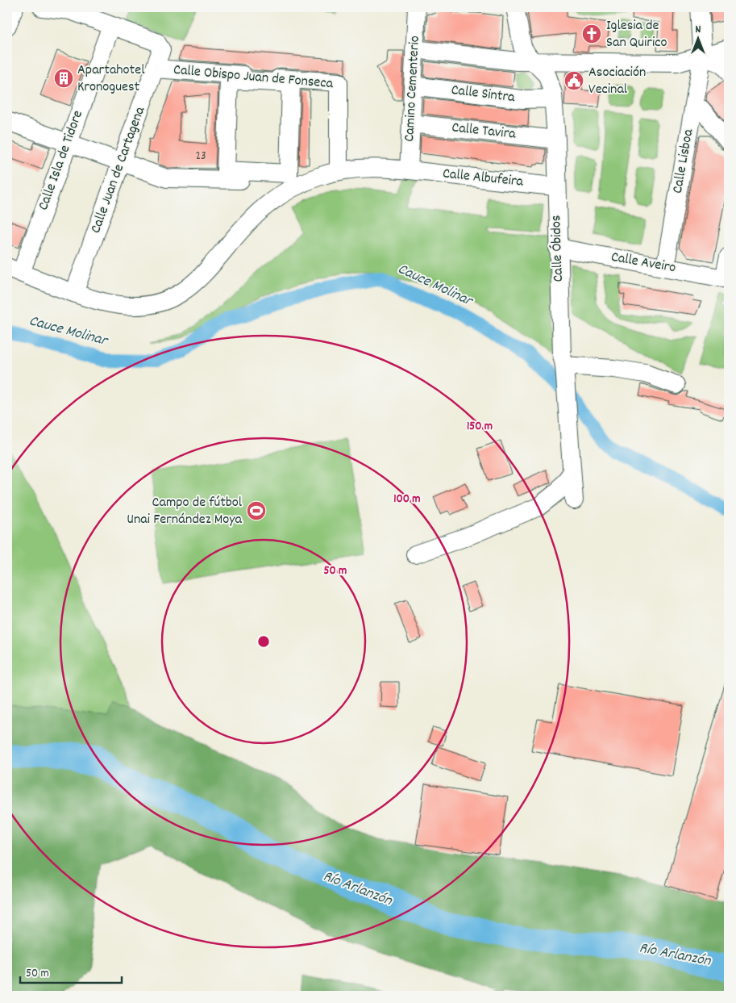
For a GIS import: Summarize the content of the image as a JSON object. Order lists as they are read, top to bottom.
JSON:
{
  "streets": {
    "street": [
      "Calle Obispo Juan de Fonseca",
      "Camino Cementerio",
      "Calle Sintra",
      "Calle Tavira",
      "Calle Isla de Tidore",
      "Calle Lisboa",
      "Calle Juan de Cartagena",
      "Calle Albufeira",
      "Calle Óbidos",
      "Calle Aveiro"
    ]
  },
  "crossings": [
    ["Calle Obispo Juan de Fonseca", "Calle Juan de Cartagena"],
    ["Calle Obispo Juan de Fonseca", "Calle Albufeira"],
    ["Camino Cementerio", "Calle Sintra"],
    ["Camino Cementerio", "Calle Tavira"],
    ["Camino Cementerio", "Calle Albufeira"],
    ["Calle Sintra", "Calle Óbidos"],
    ["Calle Tavira", "Calle Óbidos"],
    ["Calle Isla de Tidore", "Calle Juan de Cartagena"],
    ["Calle Isla de Tidore", "Calle Albufeira"],
    ["Calle Lisboa", "Calle Aveiro"],
    ["Calle Juan de Cartagena", "Calle Albufeira"],
    ["Calle Albufeira", "Calle Óbidos"],
    ["Calle Óbidos", "Calle Aveiro"]
  ],
  "water": ["Cauce Molinar", "Río Arlanzón"],
  "places": {
    "church": ["Iglesia de San Quirico"],
    "building": ["Apartahotel Kronoguest"],
    "public building": ["Asociación Vecinal"],
    "sports": ["Campo de fútbol Unai Fernández Moya"]
  },
  "house_numbers": ["23"],
  "scale_bar": "50 m",
  "north": "top",
  "rings": ["150 m", "100 m", "50 m"]
}
